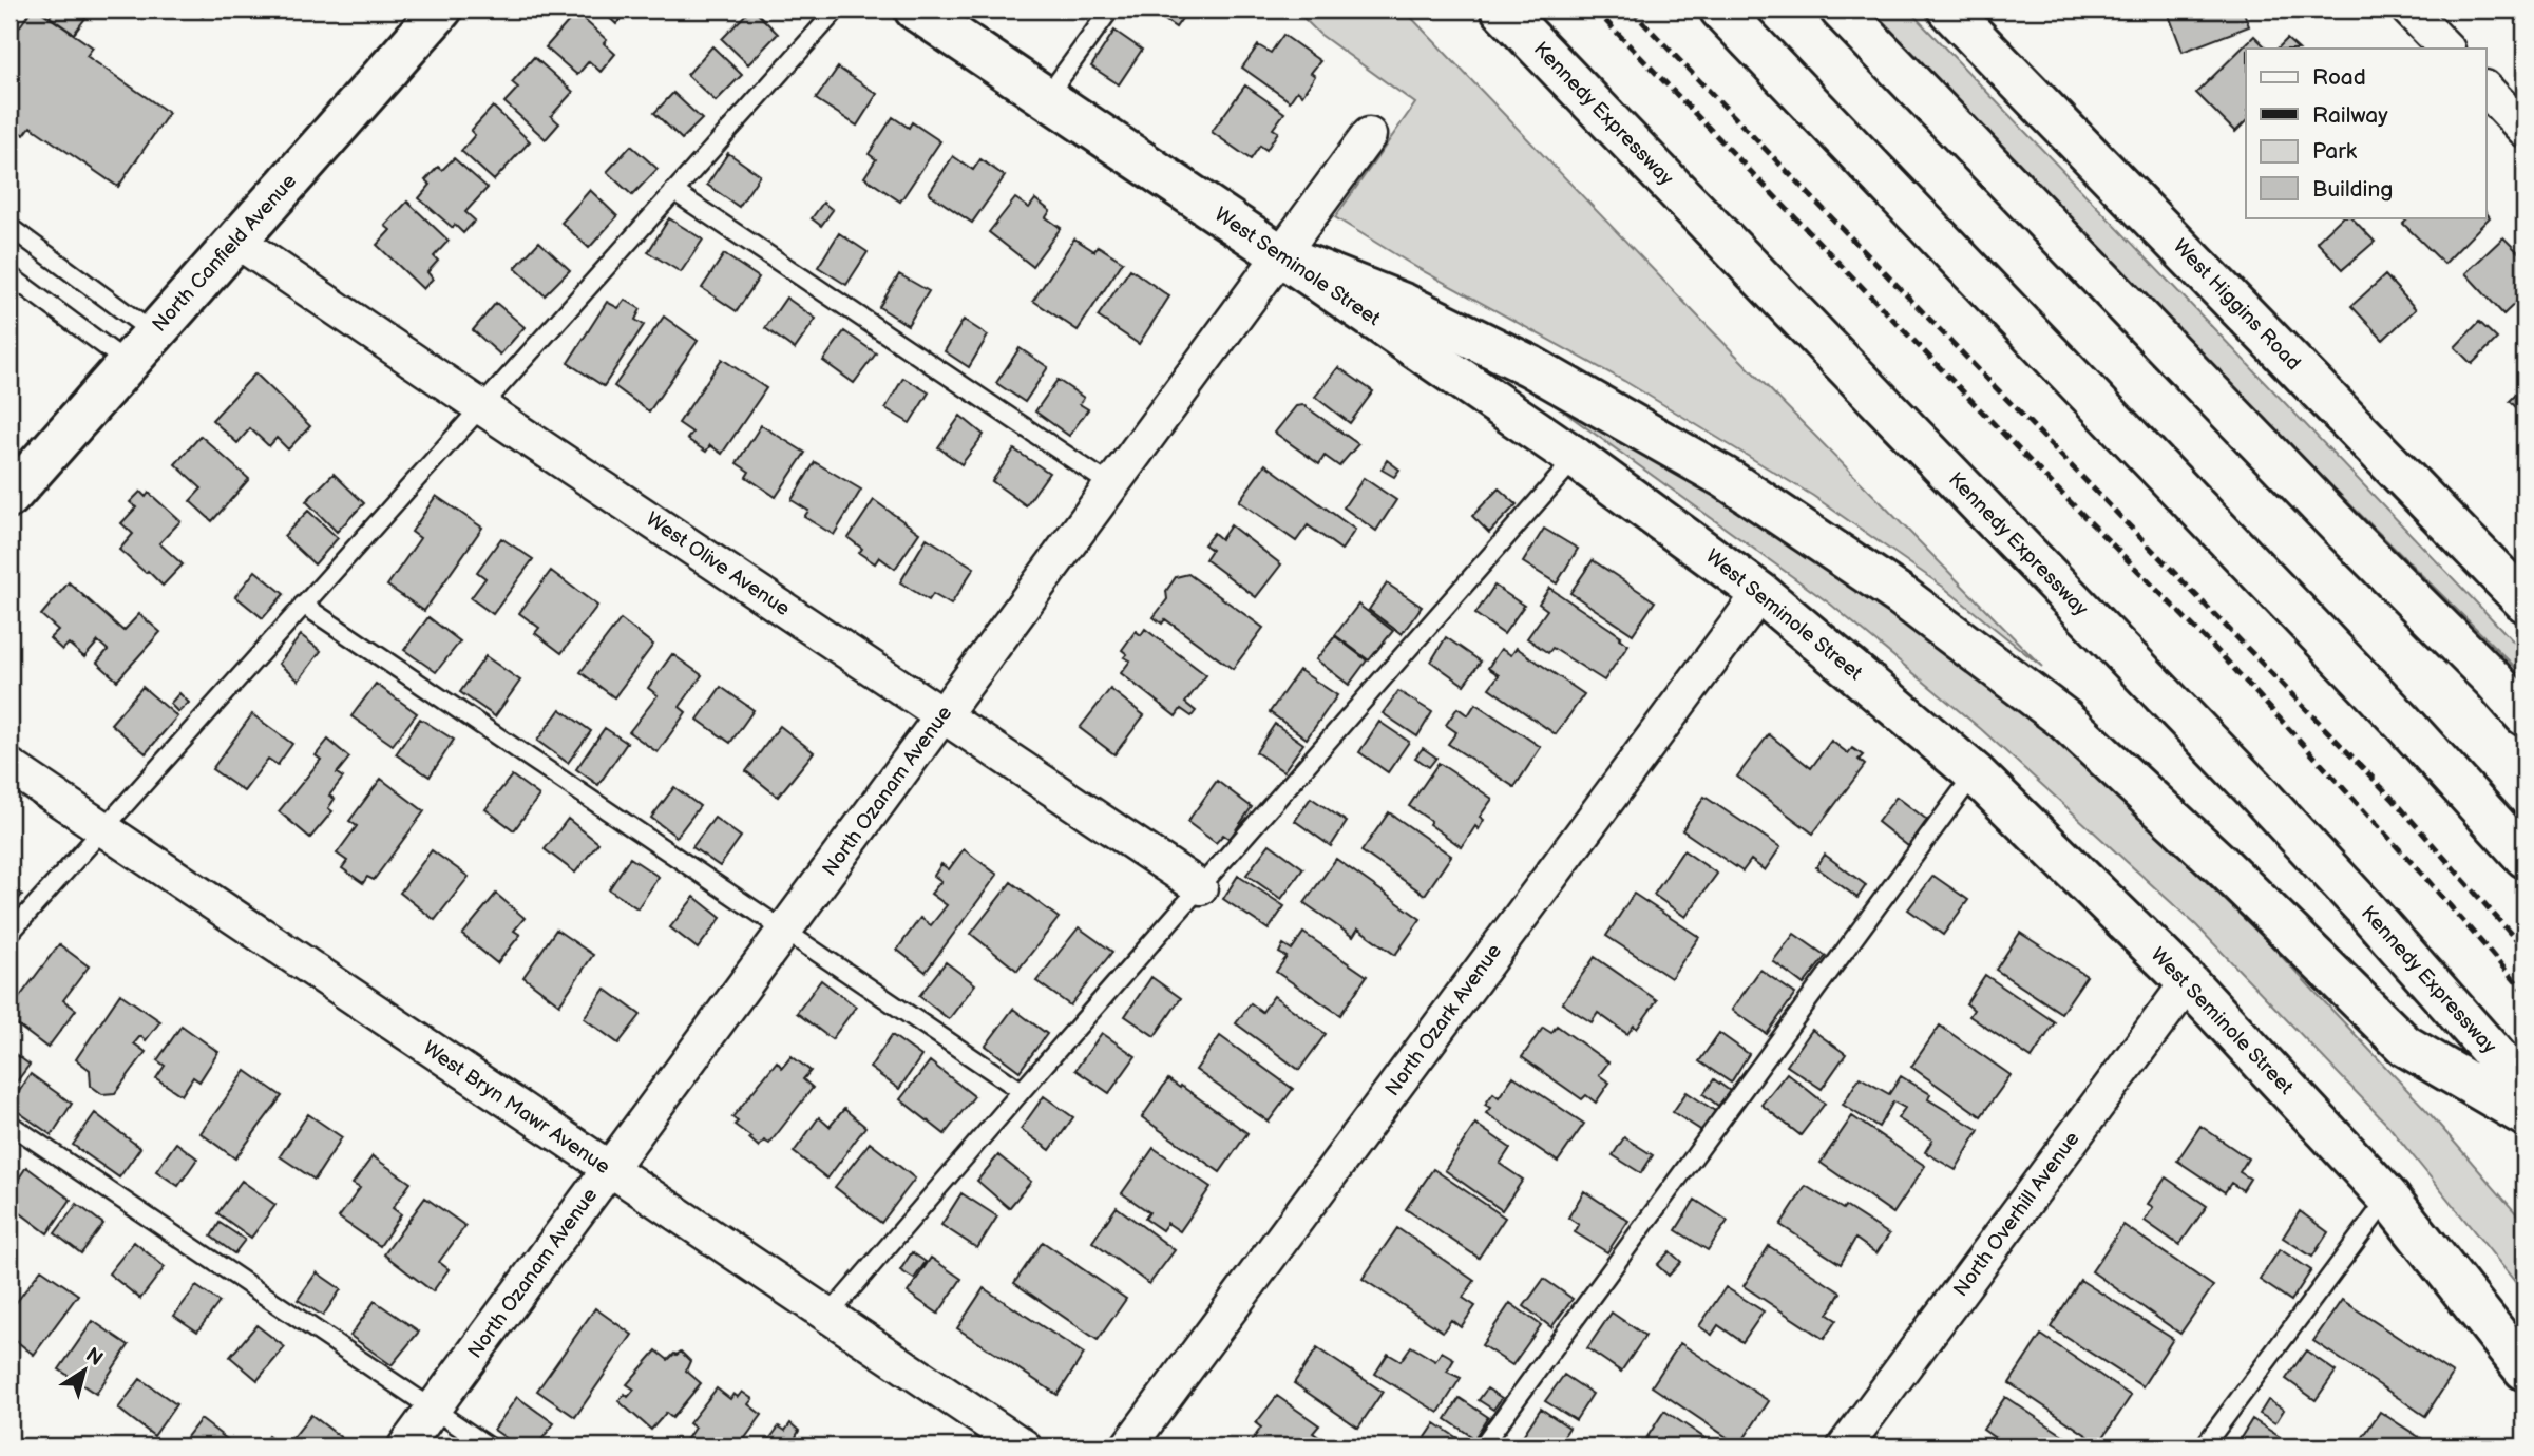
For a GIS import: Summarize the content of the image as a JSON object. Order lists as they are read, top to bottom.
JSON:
{
  "streets": {
    "main road": [
      "Kennedy Expressway",
      "North Canfield Avenue",
      "West Seminole Street",
      "West Higgins Road"
    ],
    "street": [
      "West Olive Avenue",
      "North Ozanam Avenue",
      "North Ozark Avenue",
      "West Bryn Mawr Avenue",
      "North Overhill Avenue"
    ]
  },
  "crossings": [
    ["North Canfield Avenue", "West Olive Avenue"],
    ["West Seminole Street", "North Ozanam Avenue"],
    ["West Seminole Street", "North Ozark Avenue"],
    ["West Seminole Street", "North Overhill Avenue"],
    ["West Olive Avenue", "North Ozanam Avenue"],
    ["North Ozanam Avenue", "West Bryn Mawr Avenue"]
  ],
  "legend": [
    "Road",
    "Railway",
    "Park",
    "Building"
  ],
  "north": "top right"
}
